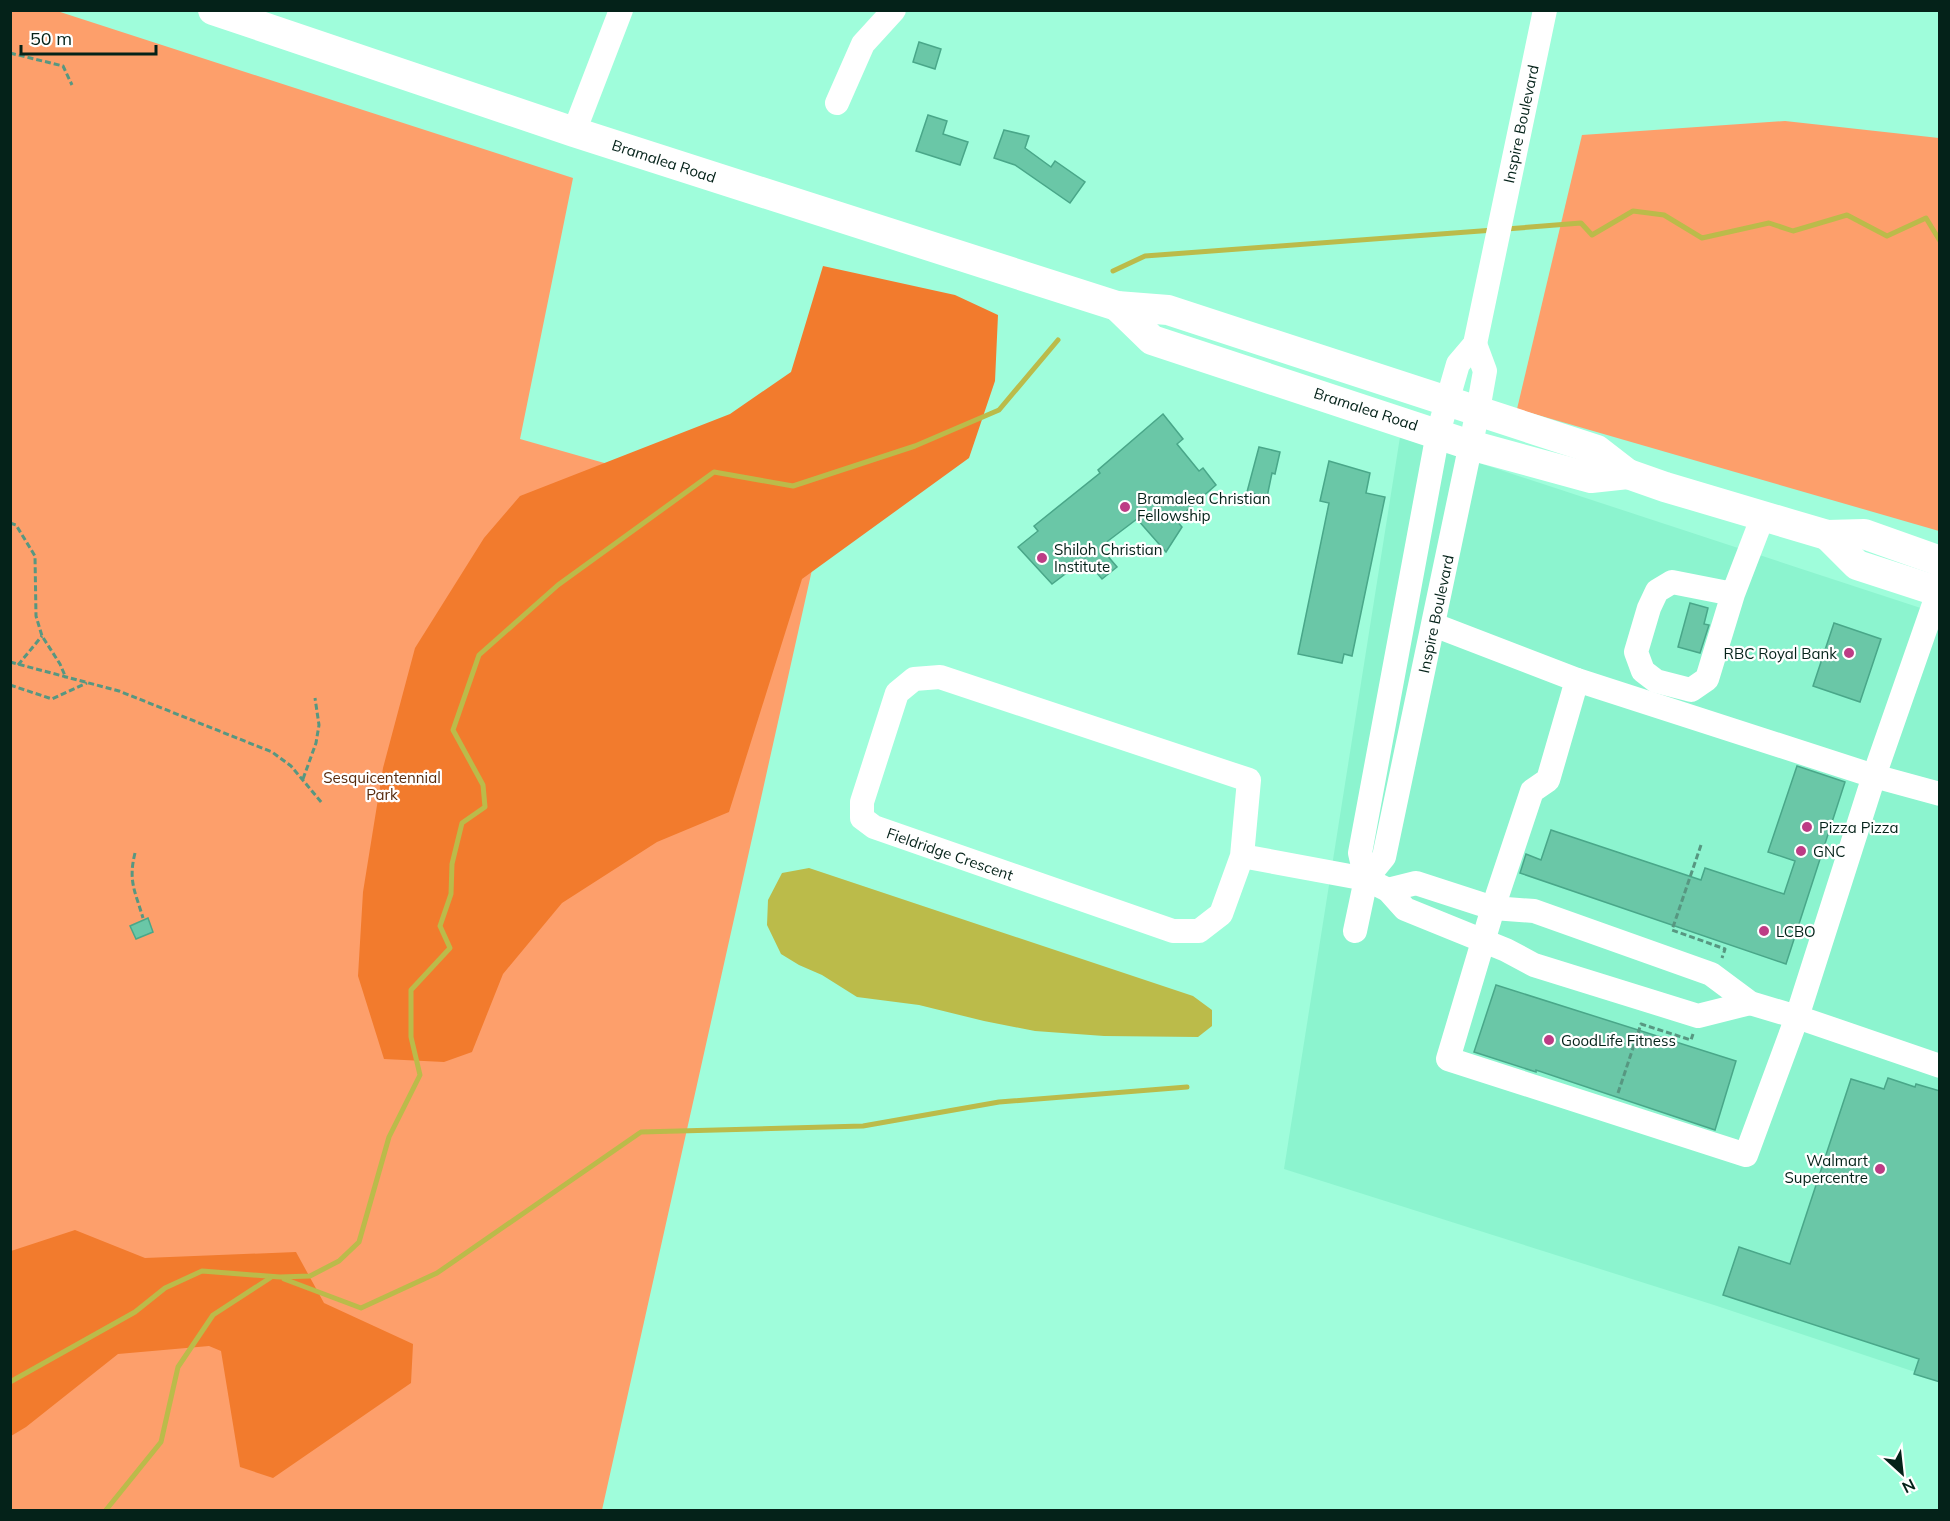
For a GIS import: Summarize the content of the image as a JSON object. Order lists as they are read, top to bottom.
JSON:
{
  "streets": {
    "main road": ["Bramalea Road"],
    "street": ["Inspire Boulevard", "Fieldridge Crescent"]
  },
  "crossings": [
    ["Inspire Boulevard", "Bramalea Road"]
  ],
  "parks": ["Sesquicentennial Park"],
  "places": [
    "Bramalea Christian Fellowship",
    "Shiloh Christian Institute",
    "RBC Royal Bank",
    "Pizza Pizza",
    "GNC",
    "LCBO",
    "GoodLife Fitness",
    "Walmart Supercentre"
  ],
  "scale_bar": "50 m",
  "north": "bottom right"
}
